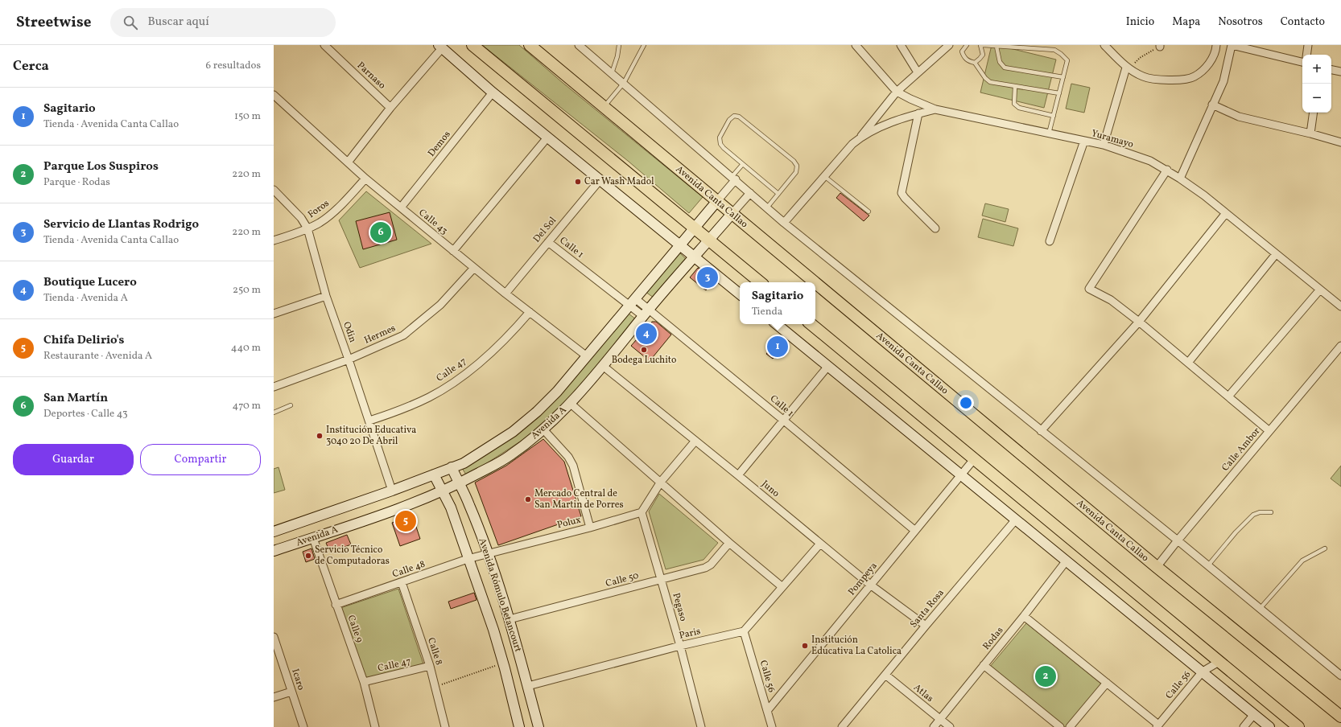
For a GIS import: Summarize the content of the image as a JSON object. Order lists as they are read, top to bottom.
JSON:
{
  "streets": {
    "main road": ["Avenida Canta Callao"],
    "street": [
      "Parnaso",
      "Yuramayo",
      "Demos",
      "Foros",
      "Calle 43",
      "Del Sol",
      "Calle 1",
      "Odin",
      "Hermes",
      "Calle 47",
      "Avenida A",
      "Calle Ambor",
      "Juno",
      "Polux",
      "Calle 48",
      "Pompeya",
      "Calle 50",
      "Avenida Rómulo Betancourt",
      "Pegaso",
      "Santa Rosa",
      "Calle 9",
      "Paris",
      "Rodas",
      "Calle 8",
      "Calle 56",
      "Icaro",
      "Atlas"
    ]
  },
  "crossings": [
    ["Demos", "Calle 43"],
    ["Avenida Canta Callao", "Avenida A"],
    ["Avenida Canta Callao", "Calle Ambor"],
    ["Foros", "Calle 43"],
    ["Foros", "Odin"],
    ["Calle 43", "Del Sol"],
    ["Calle 43", "Hermes"],
    ["Calle 43", "Calle 47"],
    ["Calle 43", "Avenida A"],
    ["Del Sol", "Calle 1"],
    ["Calle 1", "Avenida A"],
    ["Calle 1", "Pompeya"],
    ["Odin", "Hermes"],
    ["Odin", "Calle 47"],
    ["Odin", "Avenida A"],
    ["Calle 47", "Calle 9"],
    ["Calle 47", "Calle 8"],
    ["Avenida A", "Juno"],
    ["Avenida A", "Avenida Rómulo Betancourt"],
    ["Avenida A", "Calle 9"],
    ["Juno", "Pompeya"],
    ["Juno", "Santa Rosa"],
    ["Polux", "Calle 48"],
    ["Polux", "Avenida Rómulo Betancourt"],
    ["Polux", "Pegaso"],
    ["Calle 48", "Avenida Rómulo Betancourt"],
    ["Calle 48", "Calle 9"],
    ["Calle 48", "Calle 8"],
    ["Pompeya", "Calle 56"],
    ["Calle 50", "Avenida Rómulo Betancourt"],
    ["Calle 50", "Pegaso"],
    ["Avenida Rómulo Betancourt", "Paris"],
    ["Pegaso", "Paris"],
    ["Santa Rosa", "Atlas"],
    ["Paris", "Calle 56"],
    ["Rodas", "Atlas"]
  ],
  "places": [
    "Car Wash Madol",
    "Bodega Luchito",
    "Institución Educativa 3040 20 De Abril",
    "Mercado Central de San Martin de Porres",
    "Servicio Técnico de Computadoras",
    "Institución Educativa La Catolica"
  ],
  "page": {
    "header": "Streetwise",
    "search": "Buscar aquí",
    "nav": [
      "Inicio",
      "Mapa",
      "Nosotros",
      "Contacto"
    ],
    "heading": ["Cerca", "6 resultados"],
    "map_buttons": ["+", "−"],
    "list": [
      {
        "mark": "1",
        "name": "Sagitario",
        "note": "Tienda · Avenida Canta Callao",
        "value": "150 m"
      },
      {
        "mark": "2",
        "name": "Parque Los Suspiros",
        "note": "Parque · Rodas",
        "value": "220 m"
      },
      {
        "mark": "3",
        "name": "Servicio de Llantas Rodrigo",
        "note": "Tienda · Avenida Canta Callao",
        "value": "220 m"
      },
      {
        "mark": "4",
        "name": "Boutique Lucero",
        "note": "Tienda · Avenida A",
        "value": "250 m"
      },
      {
        "mark": "5",
        "name": "Chifa Delirio's",
        "note": "Restaurante · Avenida A",
        "value": "440 m"
      },
      {
        "mark": "6",
        "name": "San Martín",
        "note": "Deportes · Calle 43",
        "value": "470 m"
      }
    ],
    "pins": [
      "6",
      "3",
      "4",
      "1",
      "5",
      "2"
    ],
    "popup": ["Sagitario", "Tienda"],
    "buttons": ["Guardar", "Compartir"]
  }
}
